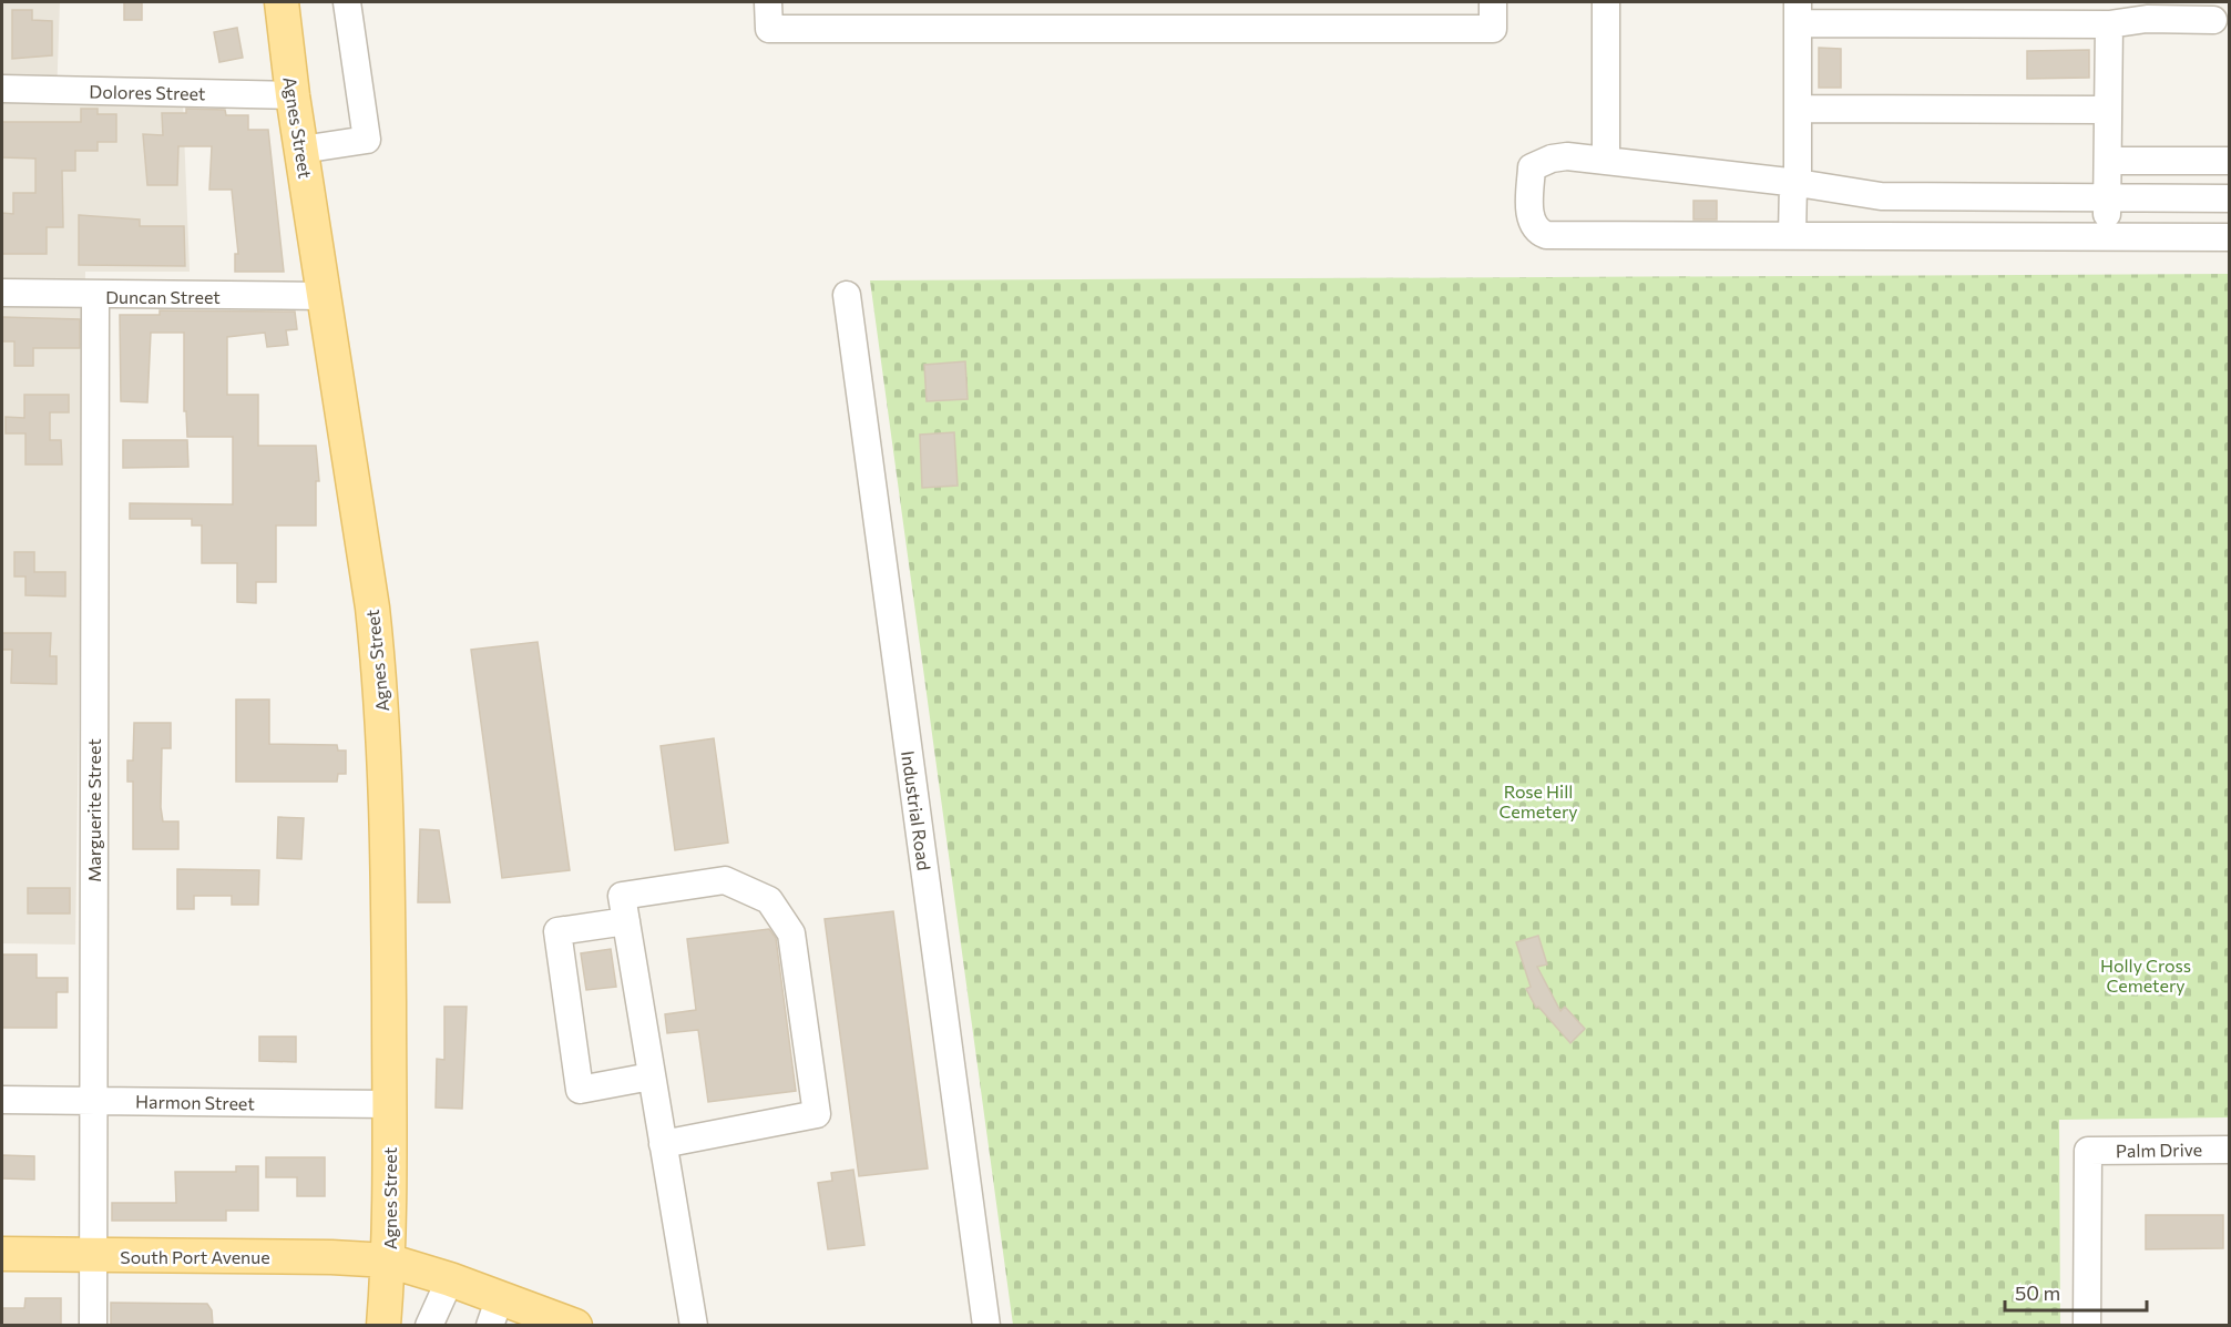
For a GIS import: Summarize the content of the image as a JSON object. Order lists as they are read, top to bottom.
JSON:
{
  "streets": {
    "main road": ["Agnes Street", "South Port Avenue"],
    "street": [
      "Dolores Street",
      "Duncan Street",
      "Marguerite Street",
      "Industrial Road",
      "Harmon Street",
      "Palm Drive"
    ]
  },
  "crossings": [
    ["Dolores Street", "Agnes Street"],
    ["Agnes Street", "Duncan Street"],
    ["Agnes Street", "Harmon Street"],
    ["Agnes Street", "South Port Avenue"],
    ["Duncan Street", "Marguerite Street"],
    ["Marguerite Street", "Harmon Street"],
    ["Marguerite Street", "South Port Avenue"]
  ],
  "parks": ["Rose Hill Cemetery", "Holly Cross Cemetery"],
  "scale_bar": "50 m"
}
